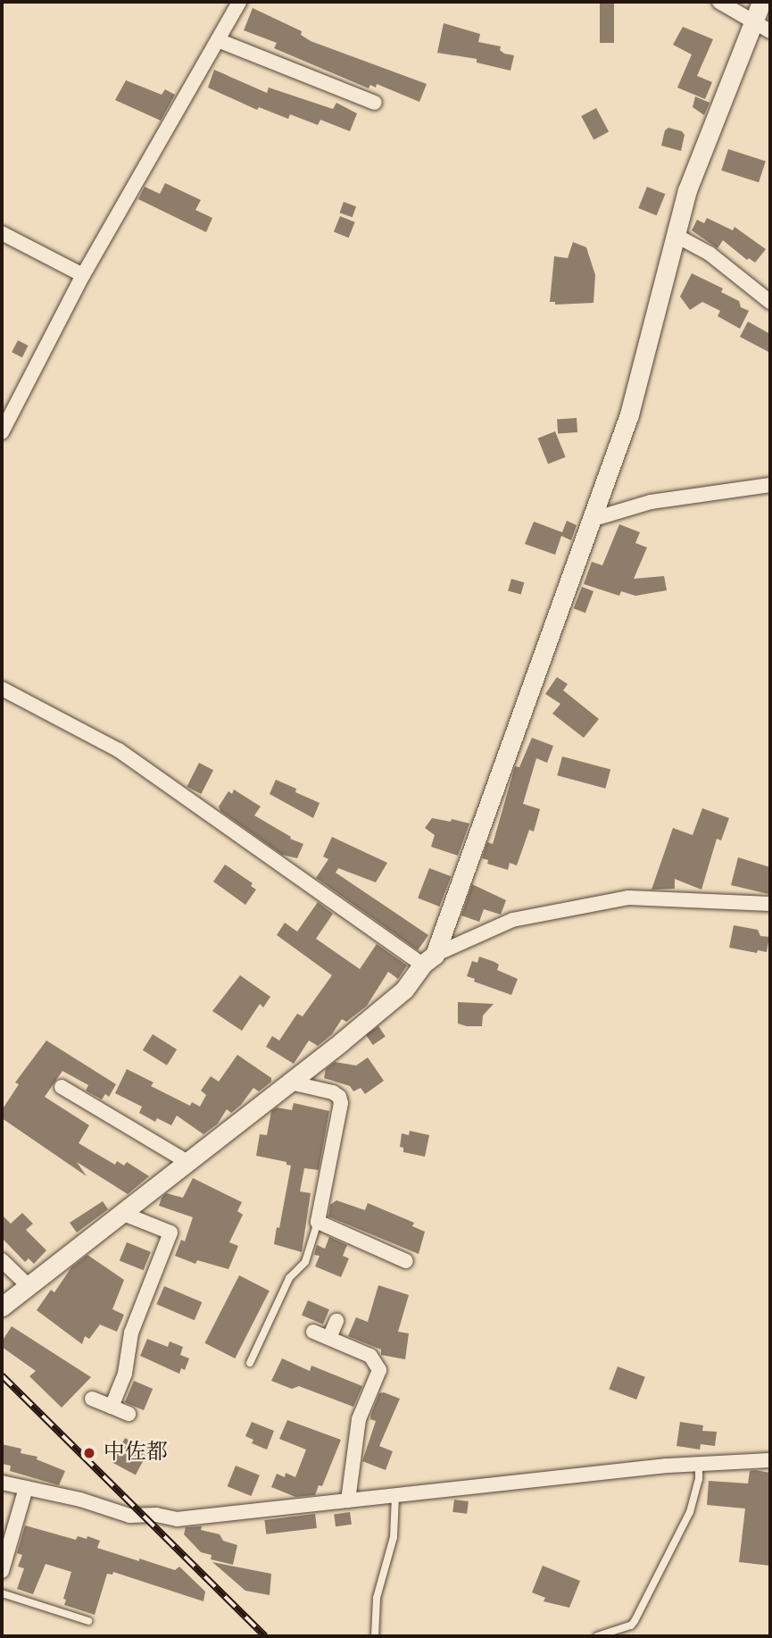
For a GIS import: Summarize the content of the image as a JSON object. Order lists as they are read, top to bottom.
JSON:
{
  "places": ["中佐都"]
}
